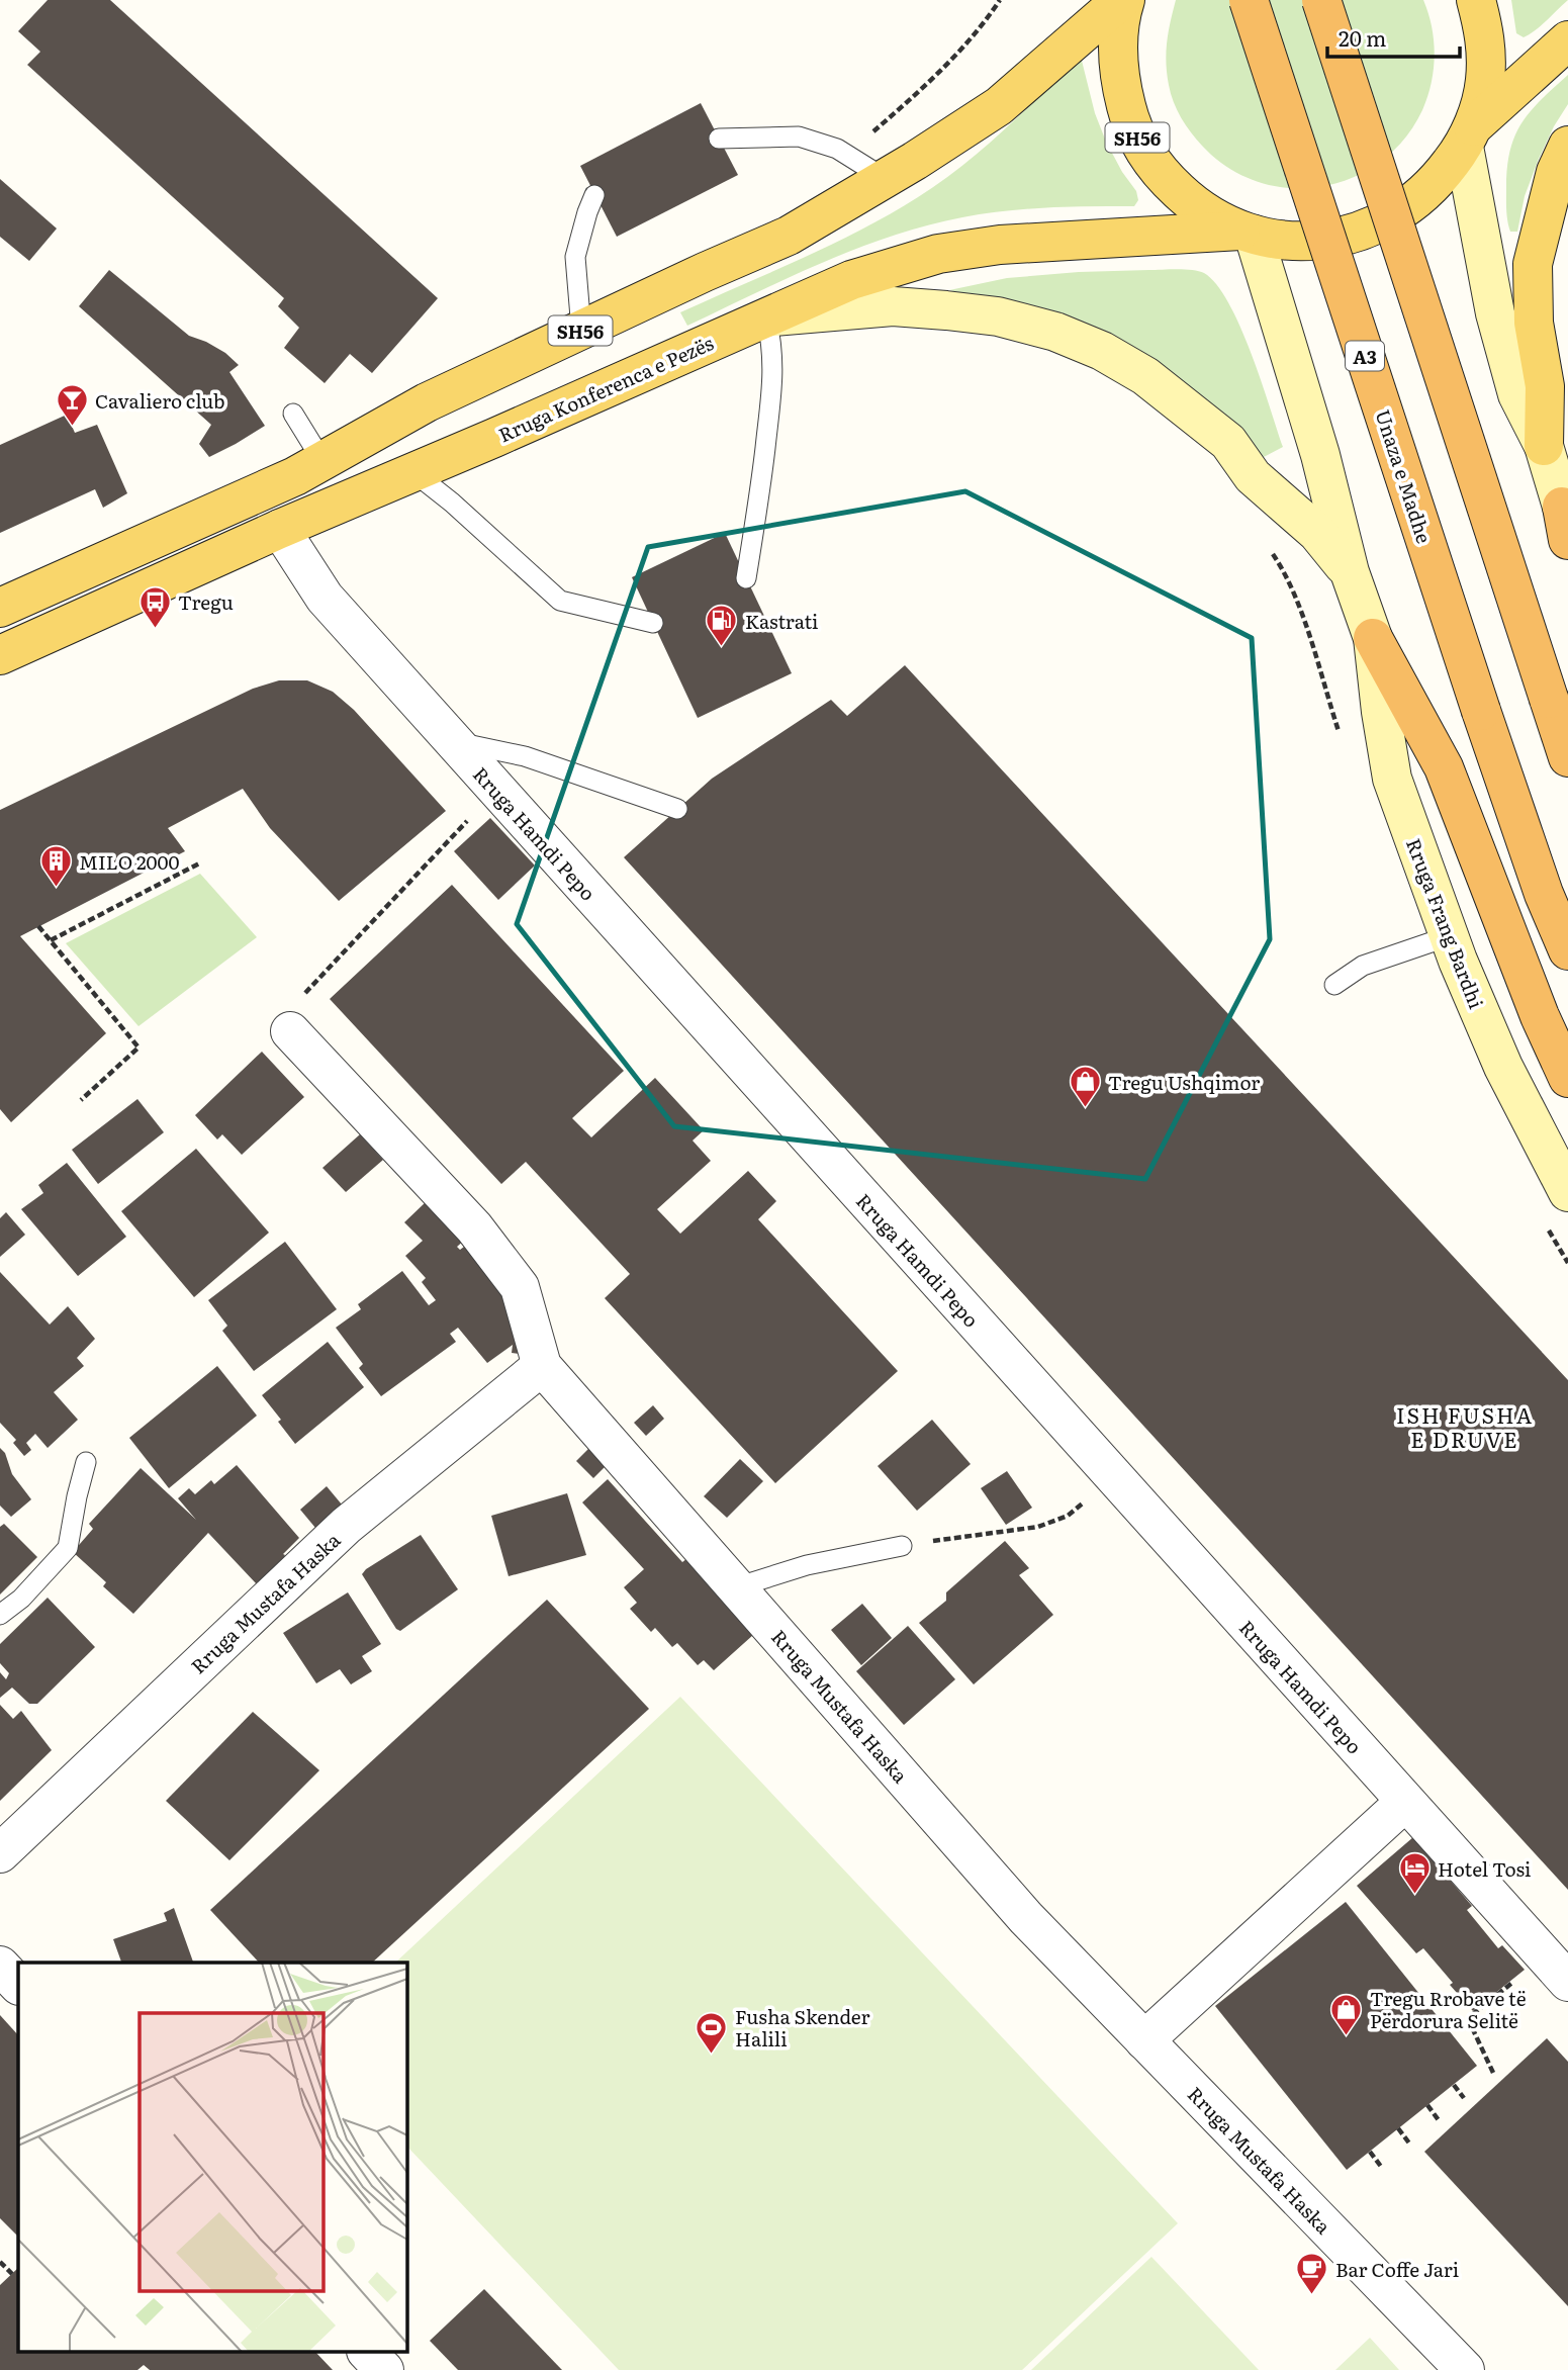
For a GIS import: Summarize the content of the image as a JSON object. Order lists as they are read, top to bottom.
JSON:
{
  "streets": {
    "highway": ["A3", "Unaza e Madhe"],
    "main road": ["SH56", "Rruga Konferenca e Pezës", "Rruga Frang Bardhi"],
    "street": ["Rruga Hamdi Pepo", "Rruga Mustafa Haska"]
  },
  "crossings": [
    ["SH56", "Rruga Konferenca e Pezës"],
    ["Rruga Konferenca e Pezës", "Rruga Hamdi Pepo"]
  ],
  "districts": ["ISH FUSHA E DRUVE"],
  "places": {
    "bar": ["Cavaliero club"],
    "bus stop": ["Tregu"],
    "fuel station": ["Kastrati"],
    "building": ["MILO 2000"],
    "shop": ["Tregu Ushqimor", "Tregu Rrobave të Përdorura Selitë"],
    "hotel": ["Hotel Tosi"],
    "sports": ["Fusha Skender Halili"],
    "cafe": ["Bar Coffe Jari"]
  },
  "scale_bar": "20 m"
}
